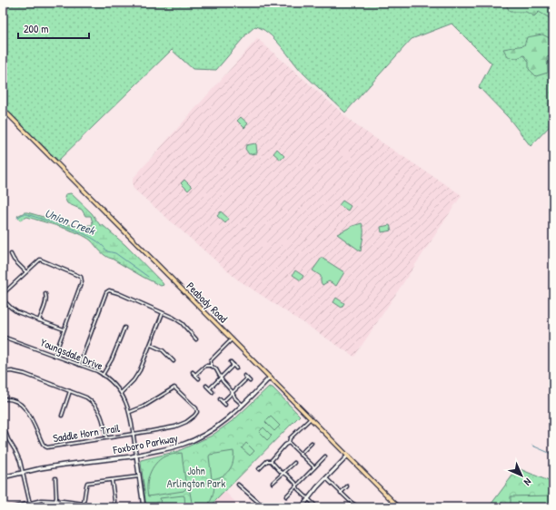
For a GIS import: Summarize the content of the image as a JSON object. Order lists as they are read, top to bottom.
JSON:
{
  "streets": {
    "main road": ["Peabody Road", "Youngsdale Drive", "Foxboro Parkway"],
    "street": ["Saddle Horn Trail"]
  },
  "crossings": [
    ["Peabody Road", "Foxboro Parkway"],
    ["Youngsdale Drive", "Saddle Horn Trail"],
    ["Youngsdale Drive", "Foxboro Parkway"]
  ],
  "water": ["Union Creek"],
  "parks": ["John Arlington Park"],
  "scale_bar": "200 m",
  "north": "bottom right"
}
